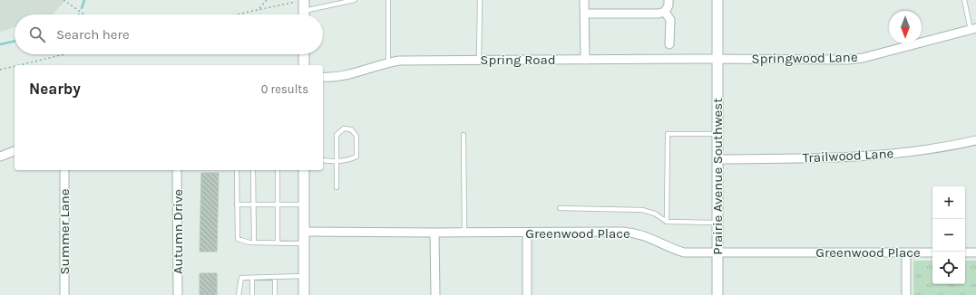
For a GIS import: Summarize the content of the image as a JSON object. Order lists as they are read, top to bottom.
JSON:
{
  "streets": {
    "street": [
      "Springwood Lane",
      "Spring Road",
      "Trailwood Lane",
      "Prairie Avenue Southwest",
      "Summer Lane",
      "Autumn Drive",
      "Greenwood Place"
    ]
  },
  "crossings": [
    ["Springwood Lane", "Spring Road"],
    ["Springwood Lane", "Prairie Avenue Southwest"],
    ["Spring Road", "Prairie Avenue Southwest"],
    ["Trailwood Lane", "Prairie Avenue Southwest"],
    ["Prairie Avenue Southwest", "Greenwood Place"]
  ],
  "north": "bottom",
  "page": {
    "search": "Search here",
    "heading": ["Nearby", "0 results"],
    "map_buttons": ["+", "−"]
  }
}
